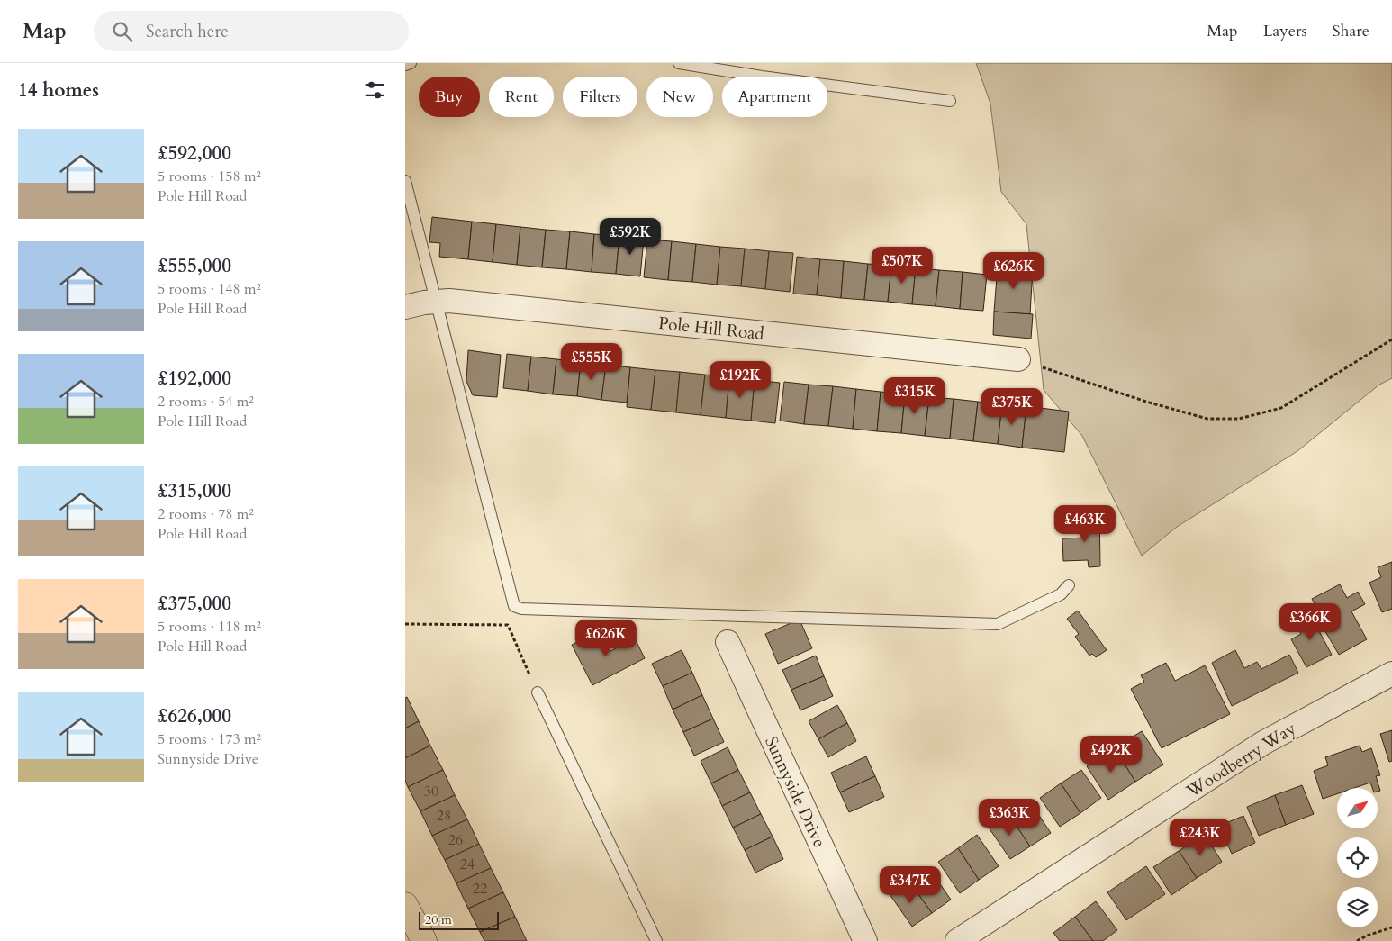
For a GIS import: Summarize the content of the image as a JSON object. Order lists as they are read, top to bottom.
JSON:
{
  "streets": {
    "street": ["Pole Hill Road", "Woodberry Way", "Sunnyside Drive"]
  },
  "house_numbers": [
    "30",
    "28",
    "26",
    "24",
    "22"
  ],
  "scale_bar": "20 m",
  "north": "top right",
  "page": {
    "header": "Map",
    "search": "Search here",
    "nav": ["Map", "Layers", "Share"],
    "heading": "14 homes",
    "chip": [
      "Buy",
      "Rent",
      "Filters",
      "New",
      "Apartment"
    ],
    "list": [
      {
        "name": "£592,000",
        "note": "5 rooms · 158 m² · Pole Hill Road"
      },
      {
        "name": "£555,000",
        "note": "5 rooms · 148 m² · Pole Hill Road"
      },
      {
        "name": "£192,000",
        "note": "2 rooms · 54 m² · Pole Hill Road"
      },
      {
        "name": "£315,000",
        "note": "2 rooms · 78 m² · Pole Hill Road"
      },
      {
        "name": "£375,000",
        "note": "5 rooms · 118 m² · Pole Hill Road"
      },
      {
        "name": "£626,000",
        "note": "5 rooms · 173 m² · Sunnyside Drive"
      }
    ],
    "price": [
      "£592K",
      "£507K",
      "£626K",
      "£555K",
      "£192K",
      "£315K",
      "£375K",
      "£463K",
      "£366K",
      "£626K",
      "£492K",
      "£363K",
      "£243K",
      "£347K"
    ],
    "scale": "20 m"
  }
}
